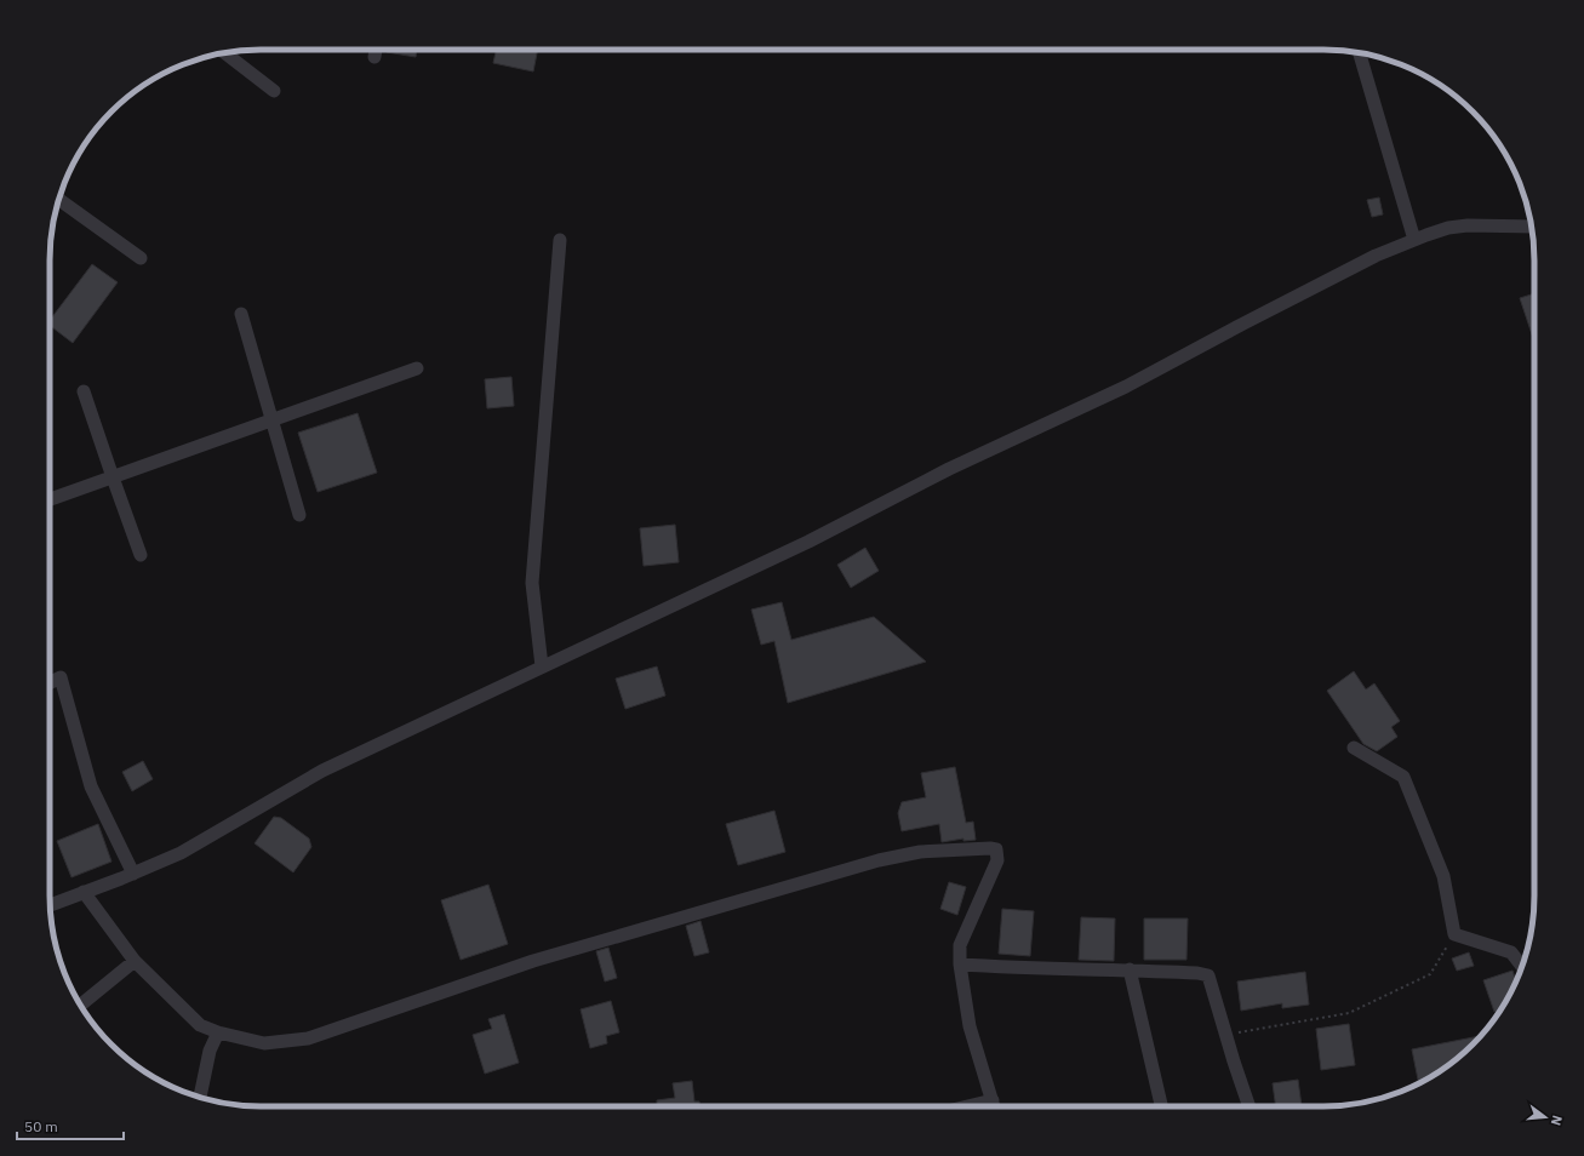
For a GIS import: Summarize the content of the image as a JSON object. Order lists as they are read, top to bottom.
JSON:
{
  "scale_bar": "50 m",
  "north": "right"
}
